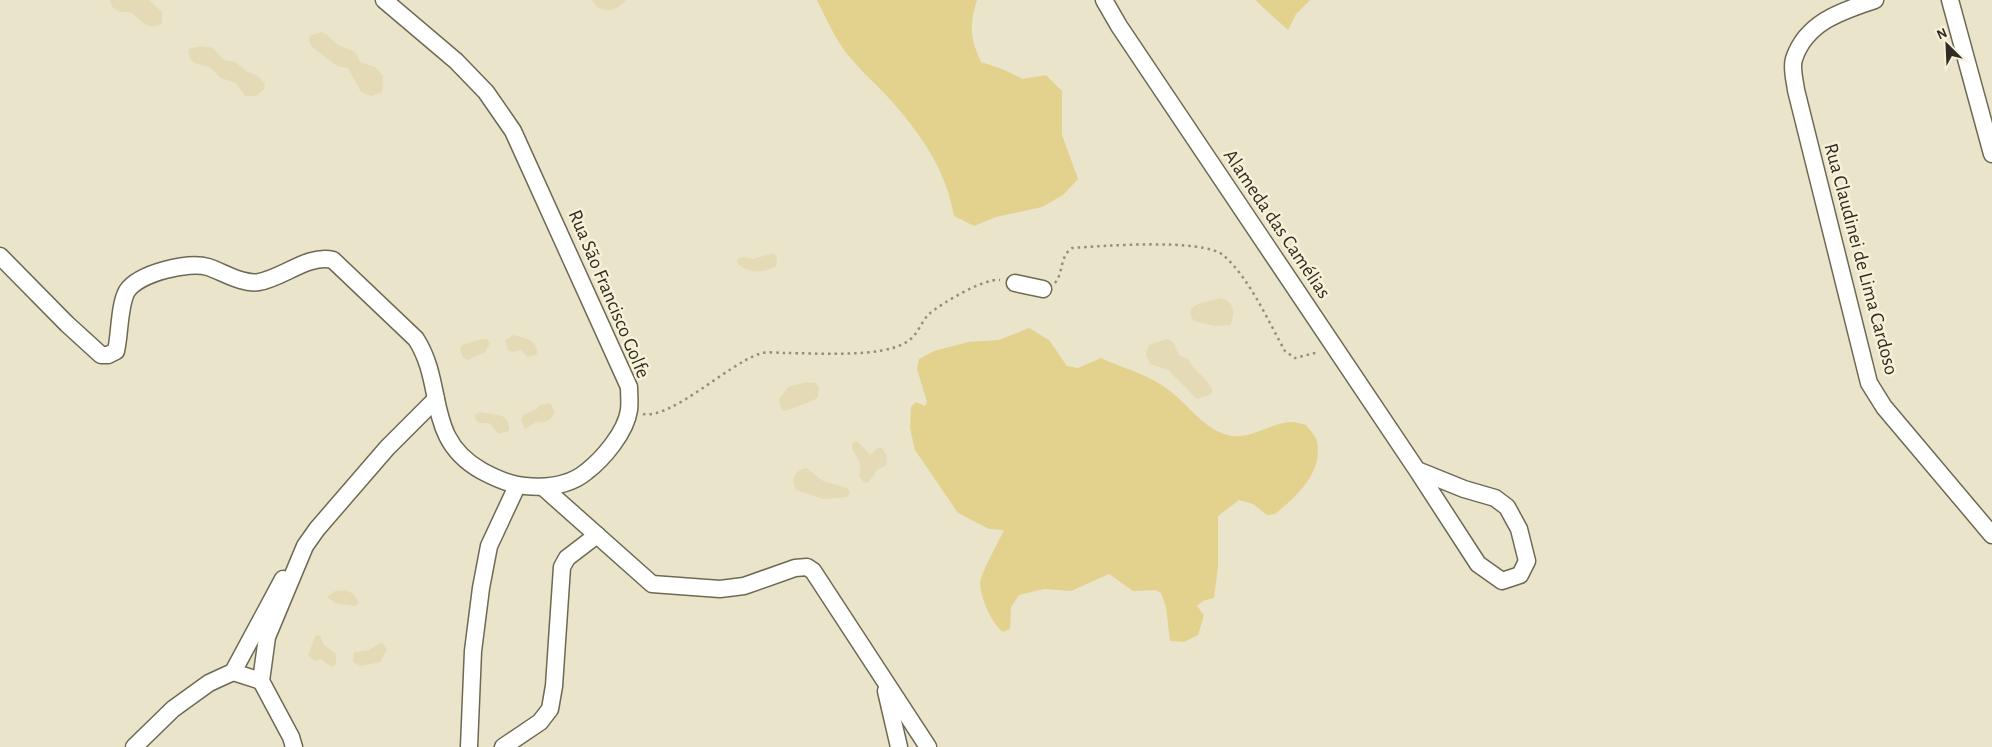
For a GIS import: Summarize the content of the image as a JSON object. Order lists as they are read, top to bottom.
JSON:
{
  "streets": {
    "street": ["Alameda das Camélias", "Rua Claudinei de Lima Cardoso", "Rua São Francisco Golfe"]
  },
  "north": "top left"
}
